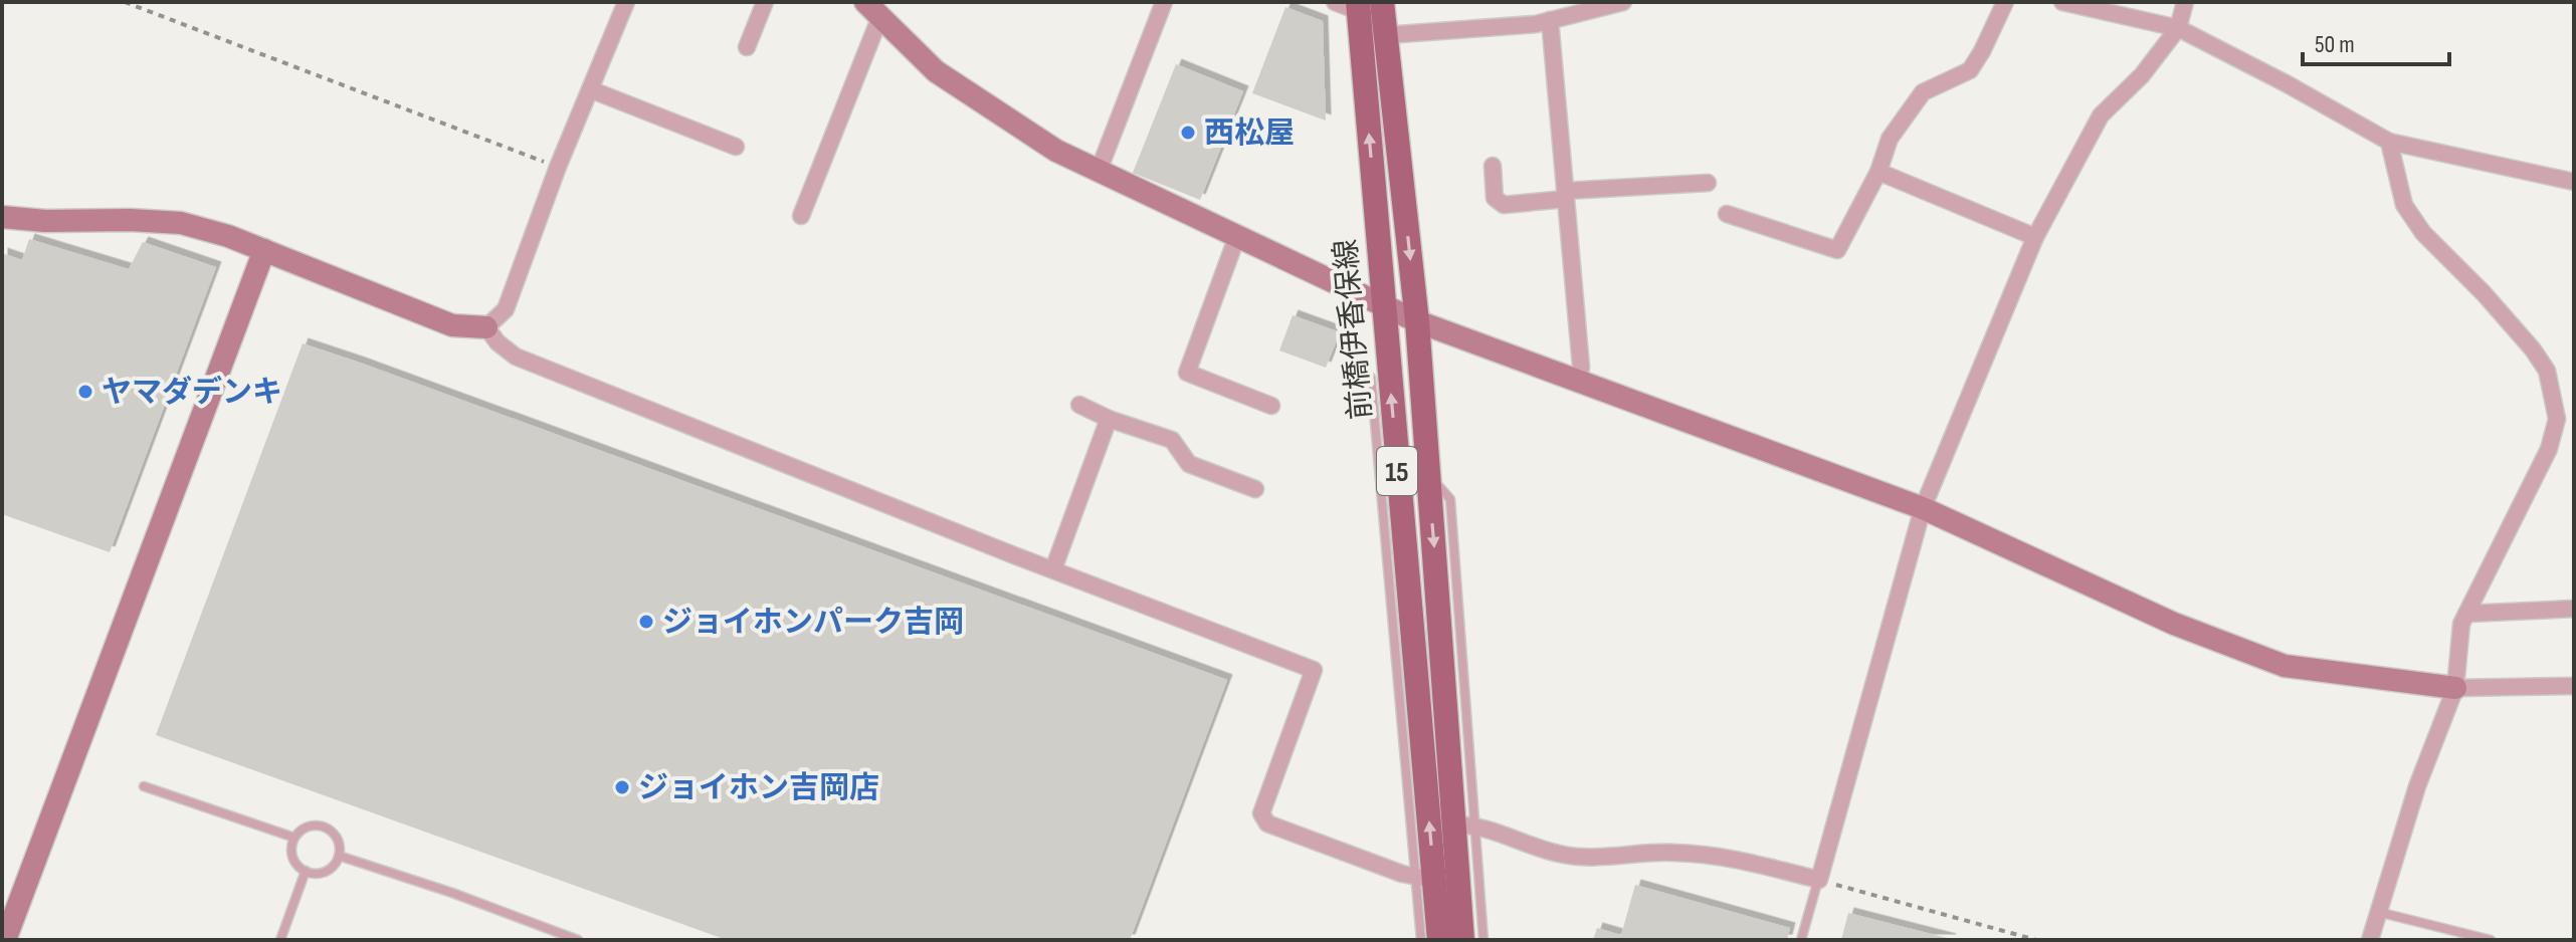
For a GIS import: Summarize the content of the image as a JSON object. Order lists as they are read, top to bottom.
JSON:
{
  "streets": {
    "main road": ["前橋伊香保線", "15"]
  },
  "places": [
    "西松屋",
    "ヤマダデンキ",
    "ジョイホンパーク吉岡",
    "ジョイホン吉岡店"
  ],
  "scale_bar": "50 m"
}
